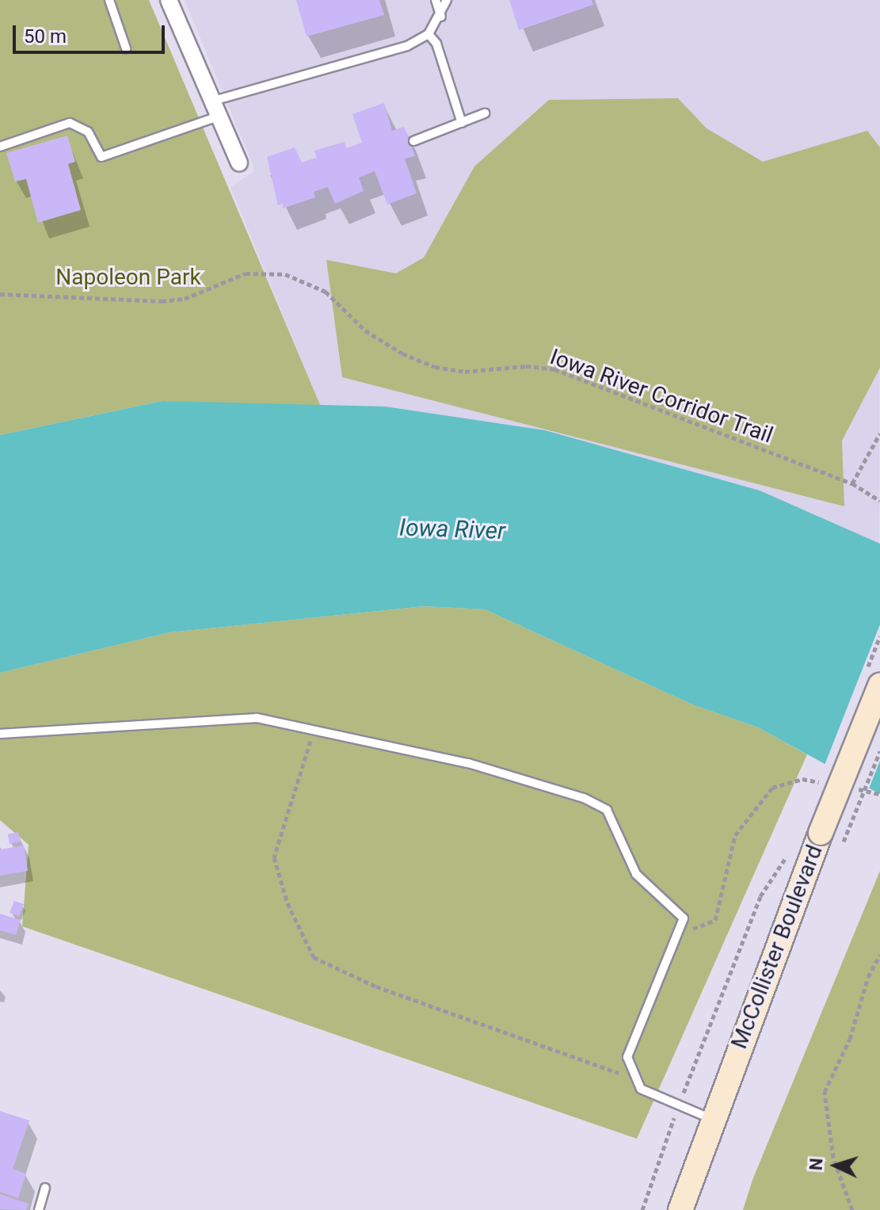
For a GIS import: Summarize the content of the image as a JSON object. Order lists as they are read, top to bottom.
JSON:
{
  "streets": {
    "main road": ["McCollister Boulevard"],
    "path": ["Iowa River Corridor Trail"]
  },
  "water": ["Iowa River"],
  "parks": ["Napoleon Park"],
  "scale_bar": "50 m",
  "north": "left"
}
